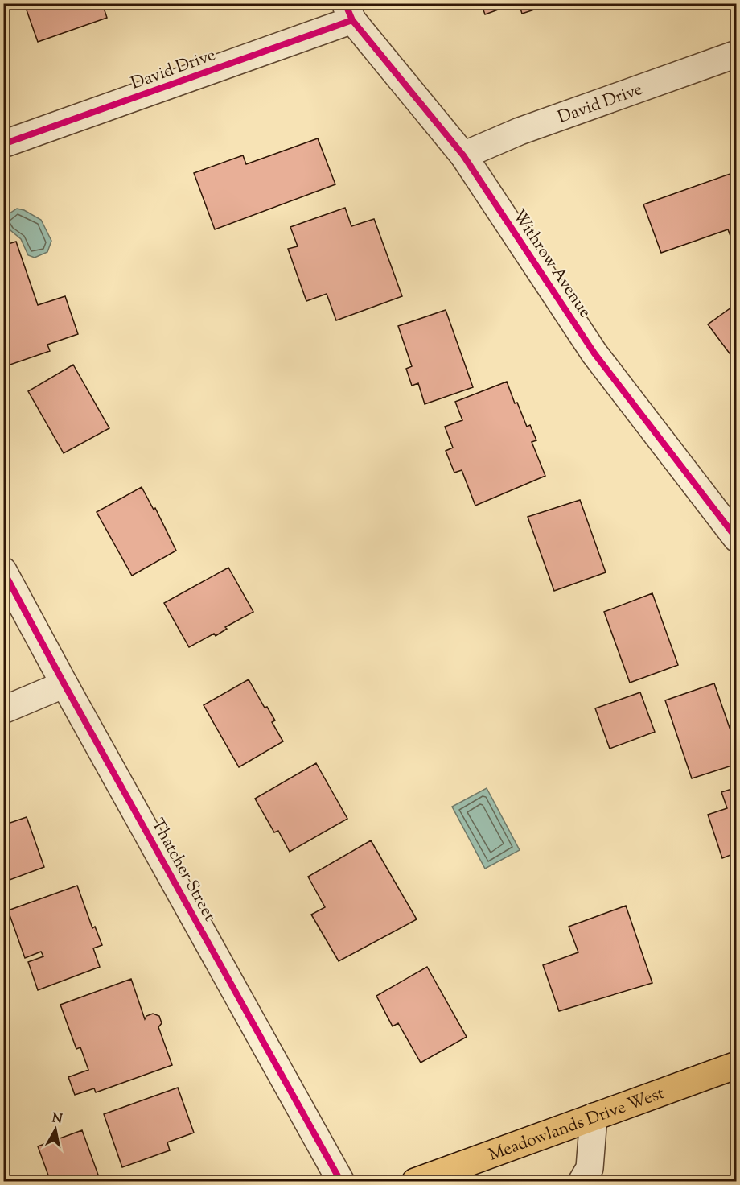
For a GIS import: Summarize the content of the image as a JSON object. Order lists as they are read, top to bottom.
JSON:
{
  "streets": {
    "main road": ["Meadowlands Drive West"],
    "street": ["David Drive", "Withrow Avenue", "Thatcher Street"]
  },
  "crossings": [
    ["David Drive", "Withrow Avenue"]
  ],
  "north": "top"
}
